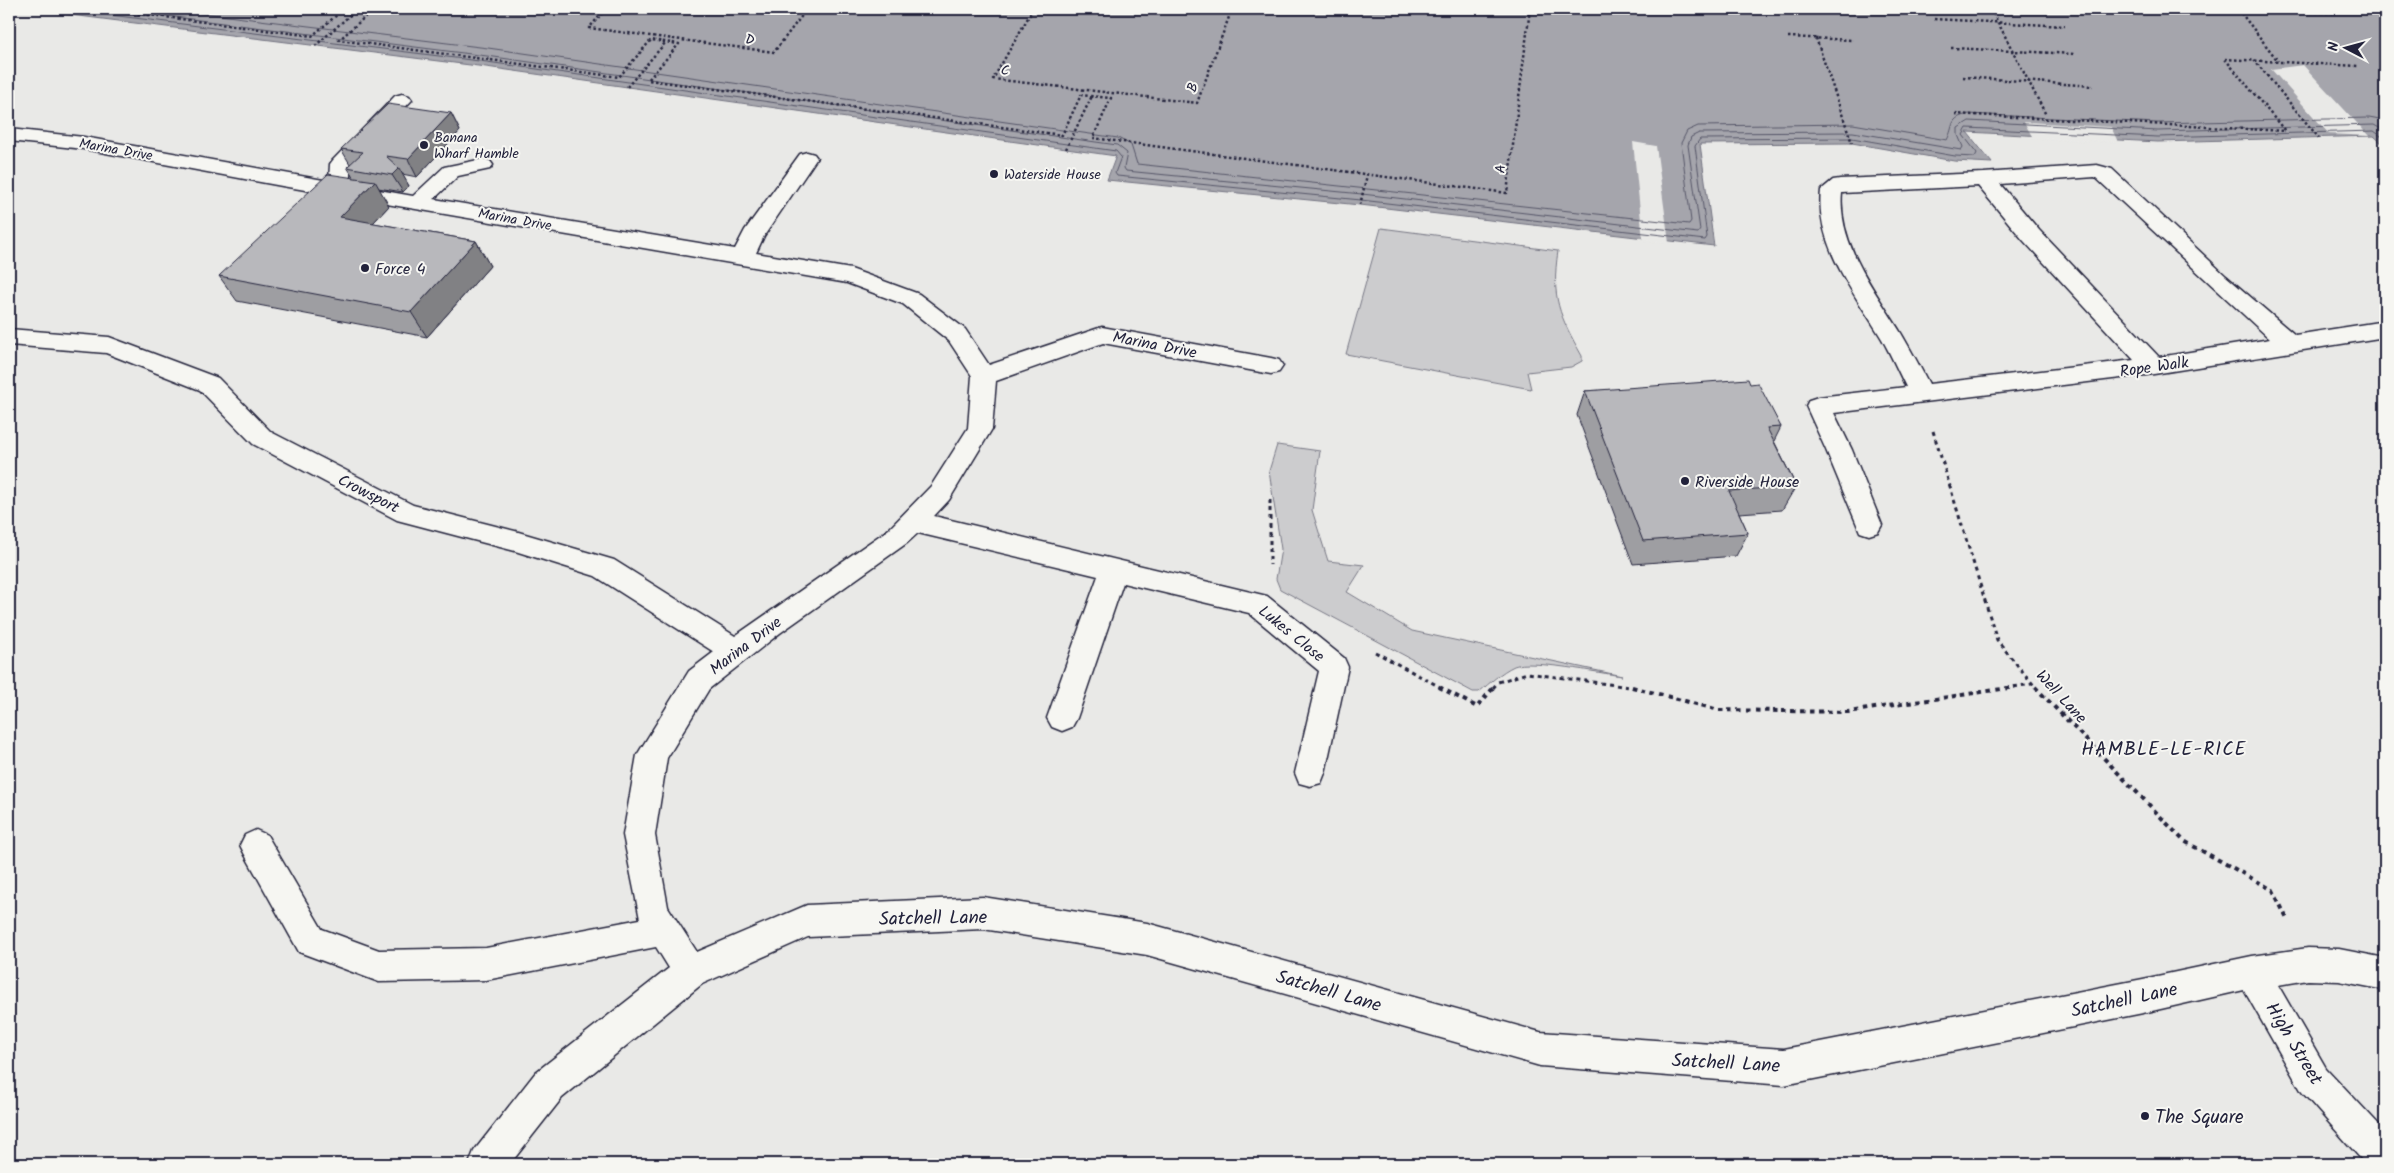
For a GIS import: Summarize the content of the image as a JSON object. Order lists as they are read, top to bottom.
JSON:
{
  "streets": {
    "street": [
      "Marina Drive",
      "Rope Walk",
      "Crowsport",
      "Lukes Close",
      "Satchell Lane",
      "High Street"
    ],
    "path": [
      "D",
      "C",
      "B",
      "A",
      "Well Lane"
    ]
  },
  "crossings": [
    ["C", "B"],
    ["Marina Drive", "Crowsport"],
    ["Marina Drive", "Lukes Close"],
    ["Marina Drive", "Satchell Lane"],
    ["Rope Walk", "Well Lane"],
    ["Satchell Lane", "High Street"]
  ],
  "districts": ["HAMBLE-LE-RICE"],
  "places": [
    "Banana Wharf Hamble",
    "Waterside House",
    "Force 4",
    "Riverside House",
    "The Square"
  ],
  "north": "left"
}
